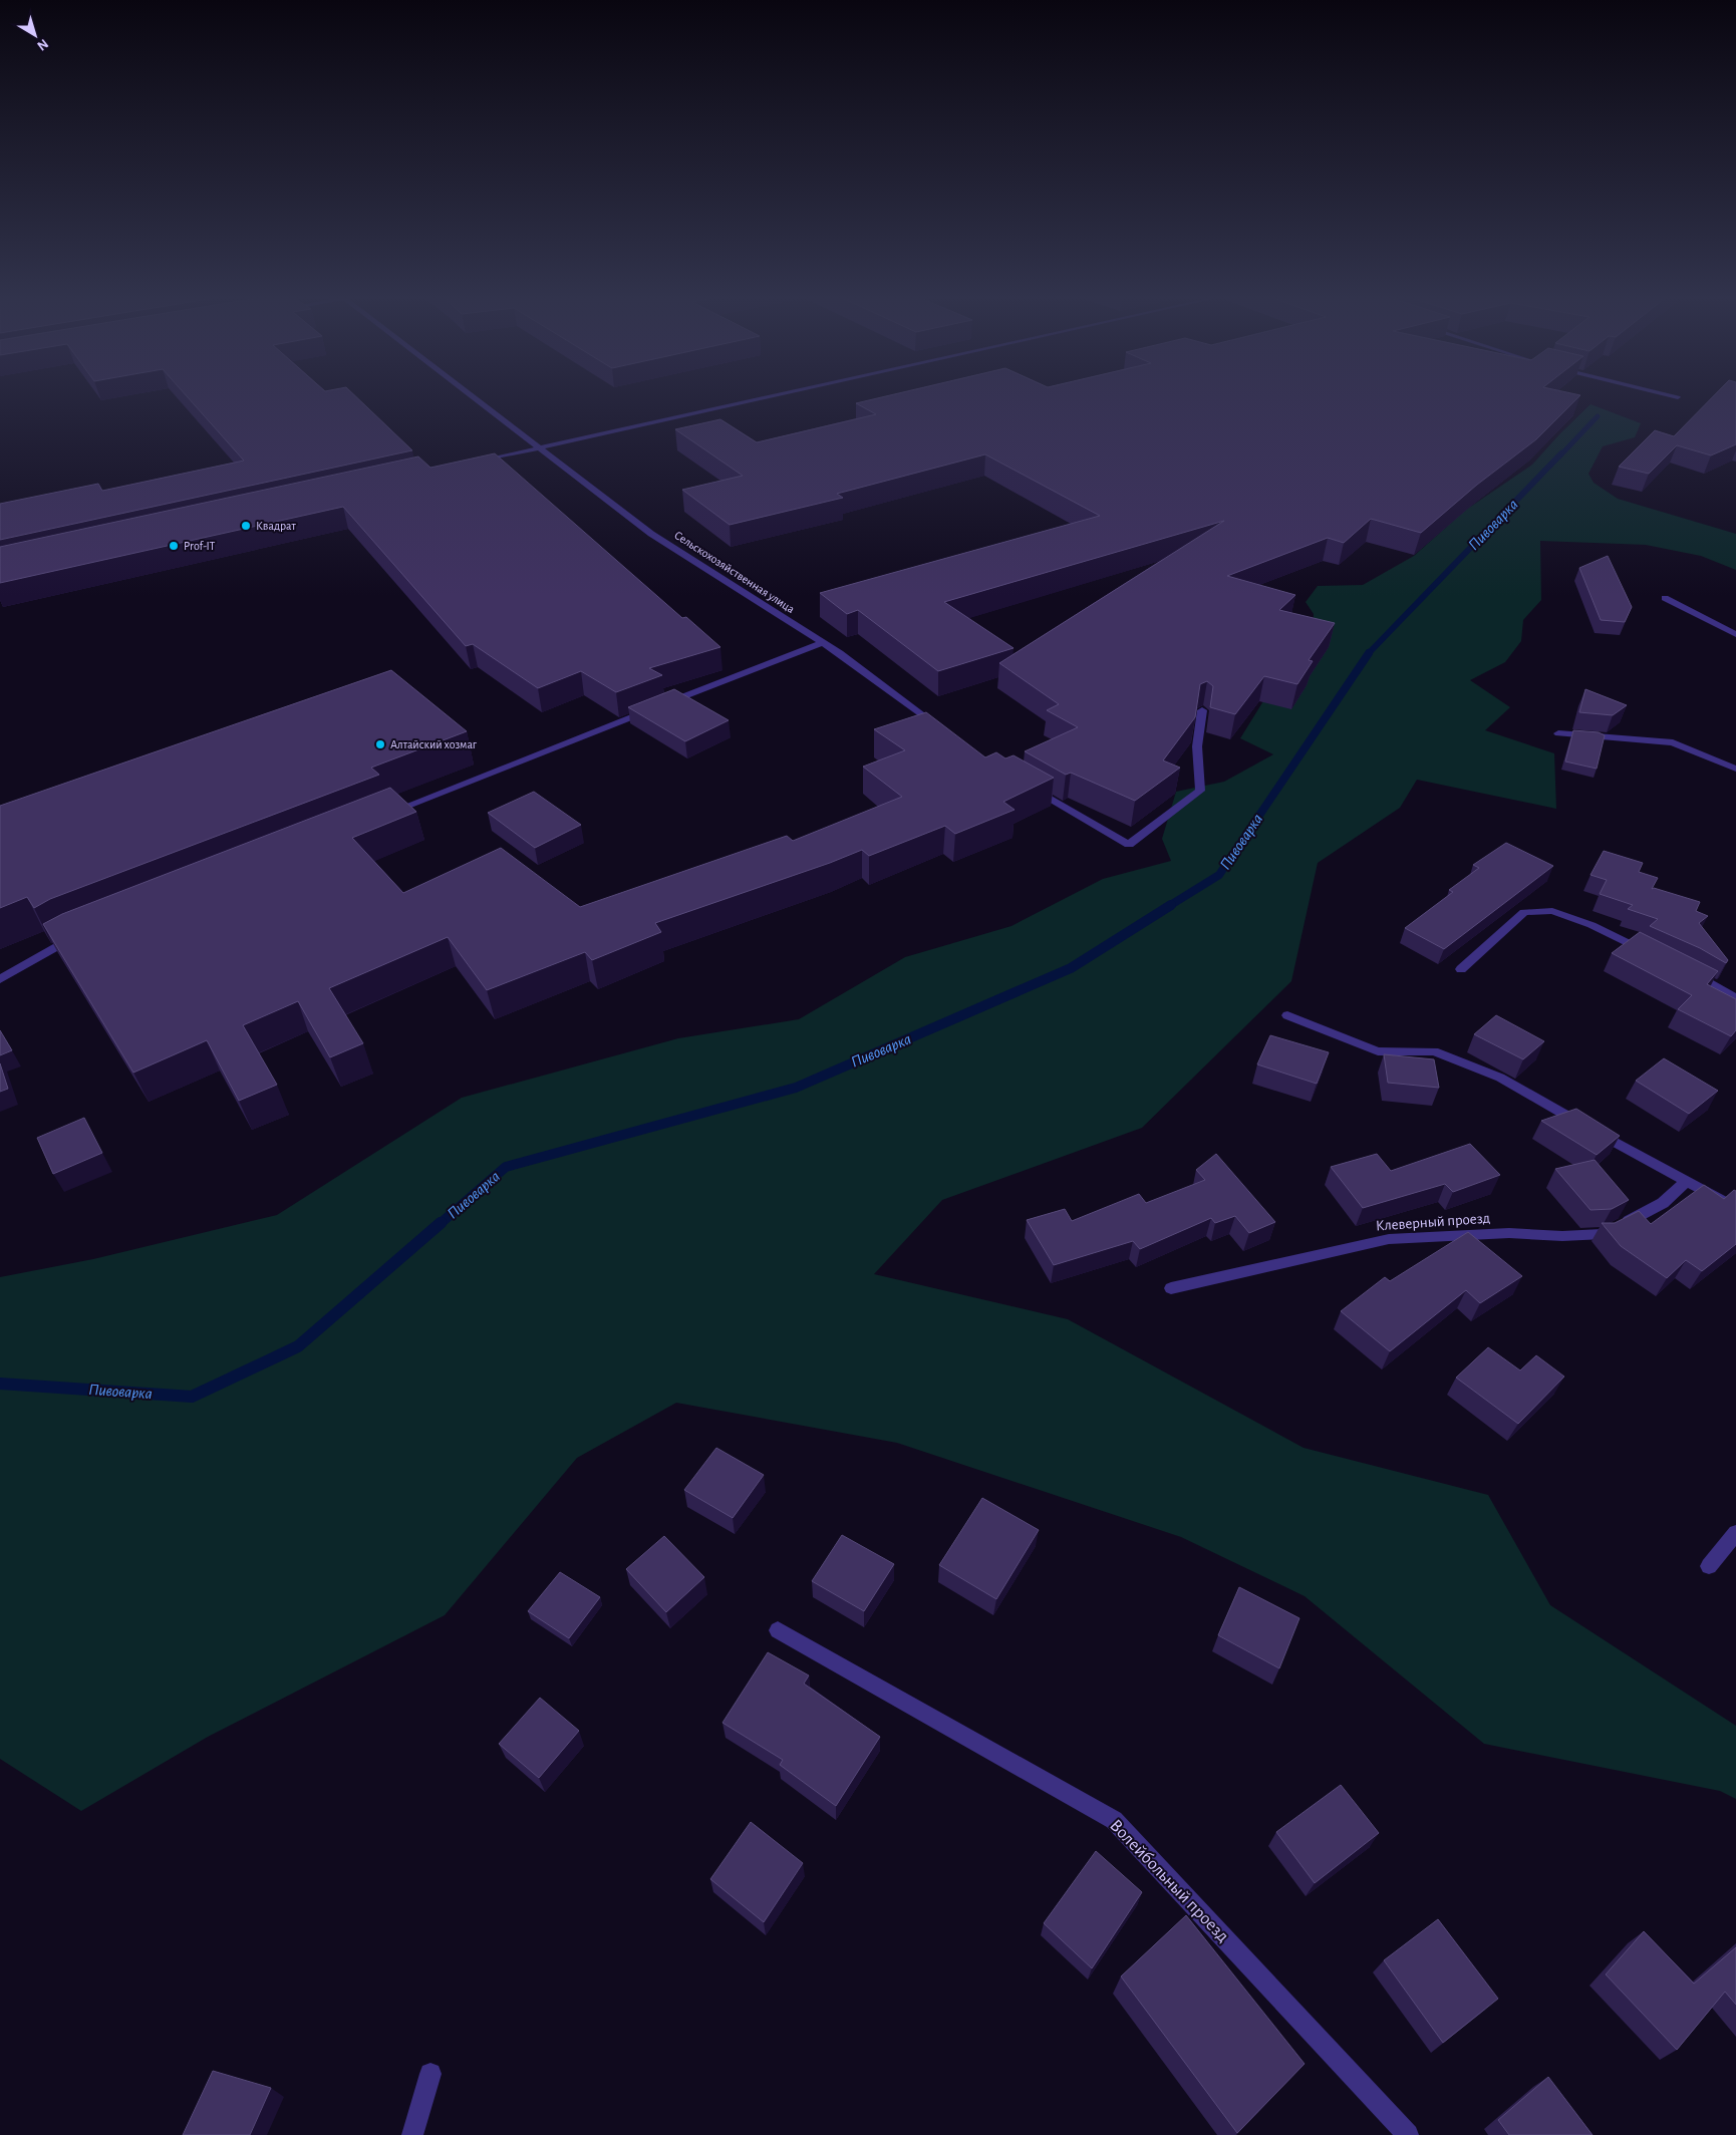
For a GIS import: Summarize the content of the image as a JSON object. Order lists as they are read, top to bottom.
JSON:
{
  "streets": {
    "street": ["Сельскохозяйственная улица", "Клеверный проезд", "Волейбольный проезд"]
  },
  "water": ["Пивоварка"],
  "places": ["Квадрат", "Prof-IT", "Алтайский хозмаг"],
  "north": "bottom right"
}
